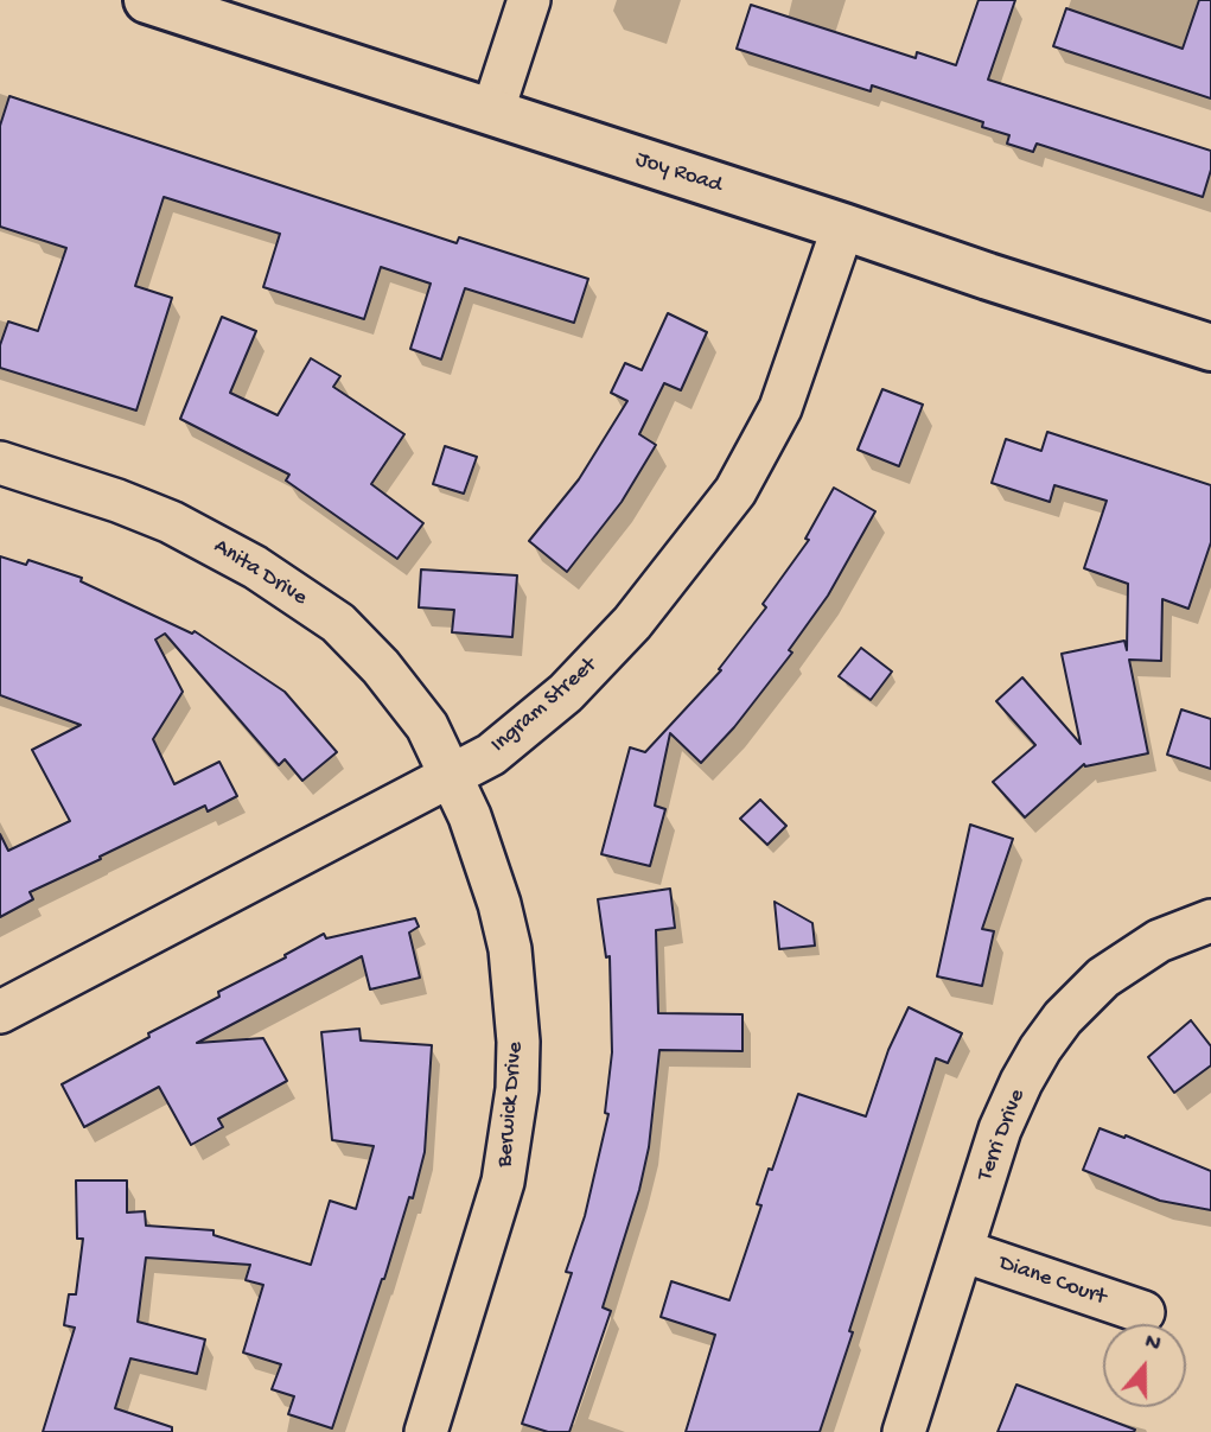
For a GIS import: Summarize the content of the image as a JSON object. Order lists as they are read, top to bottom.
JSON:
{
  "streets": {
    "street": [
      "Joy Road",
      "Anita Drive",
      "Ingram Street",
      "Berwick Drive",
      "Terri Drive",
      "Diane Court"
    ]
  },
  "crossings": [
    ["Joy Road", "Ingram Street"],
    ["Anita Drive", "Ingram Street"],
    ["Anita Drive", "Berwick Drive"],
    ["Ingram Street", "Berwick Drive"],
    ["Terri Drive", "Diane Court"]
  ],
  "north": "top"
}
